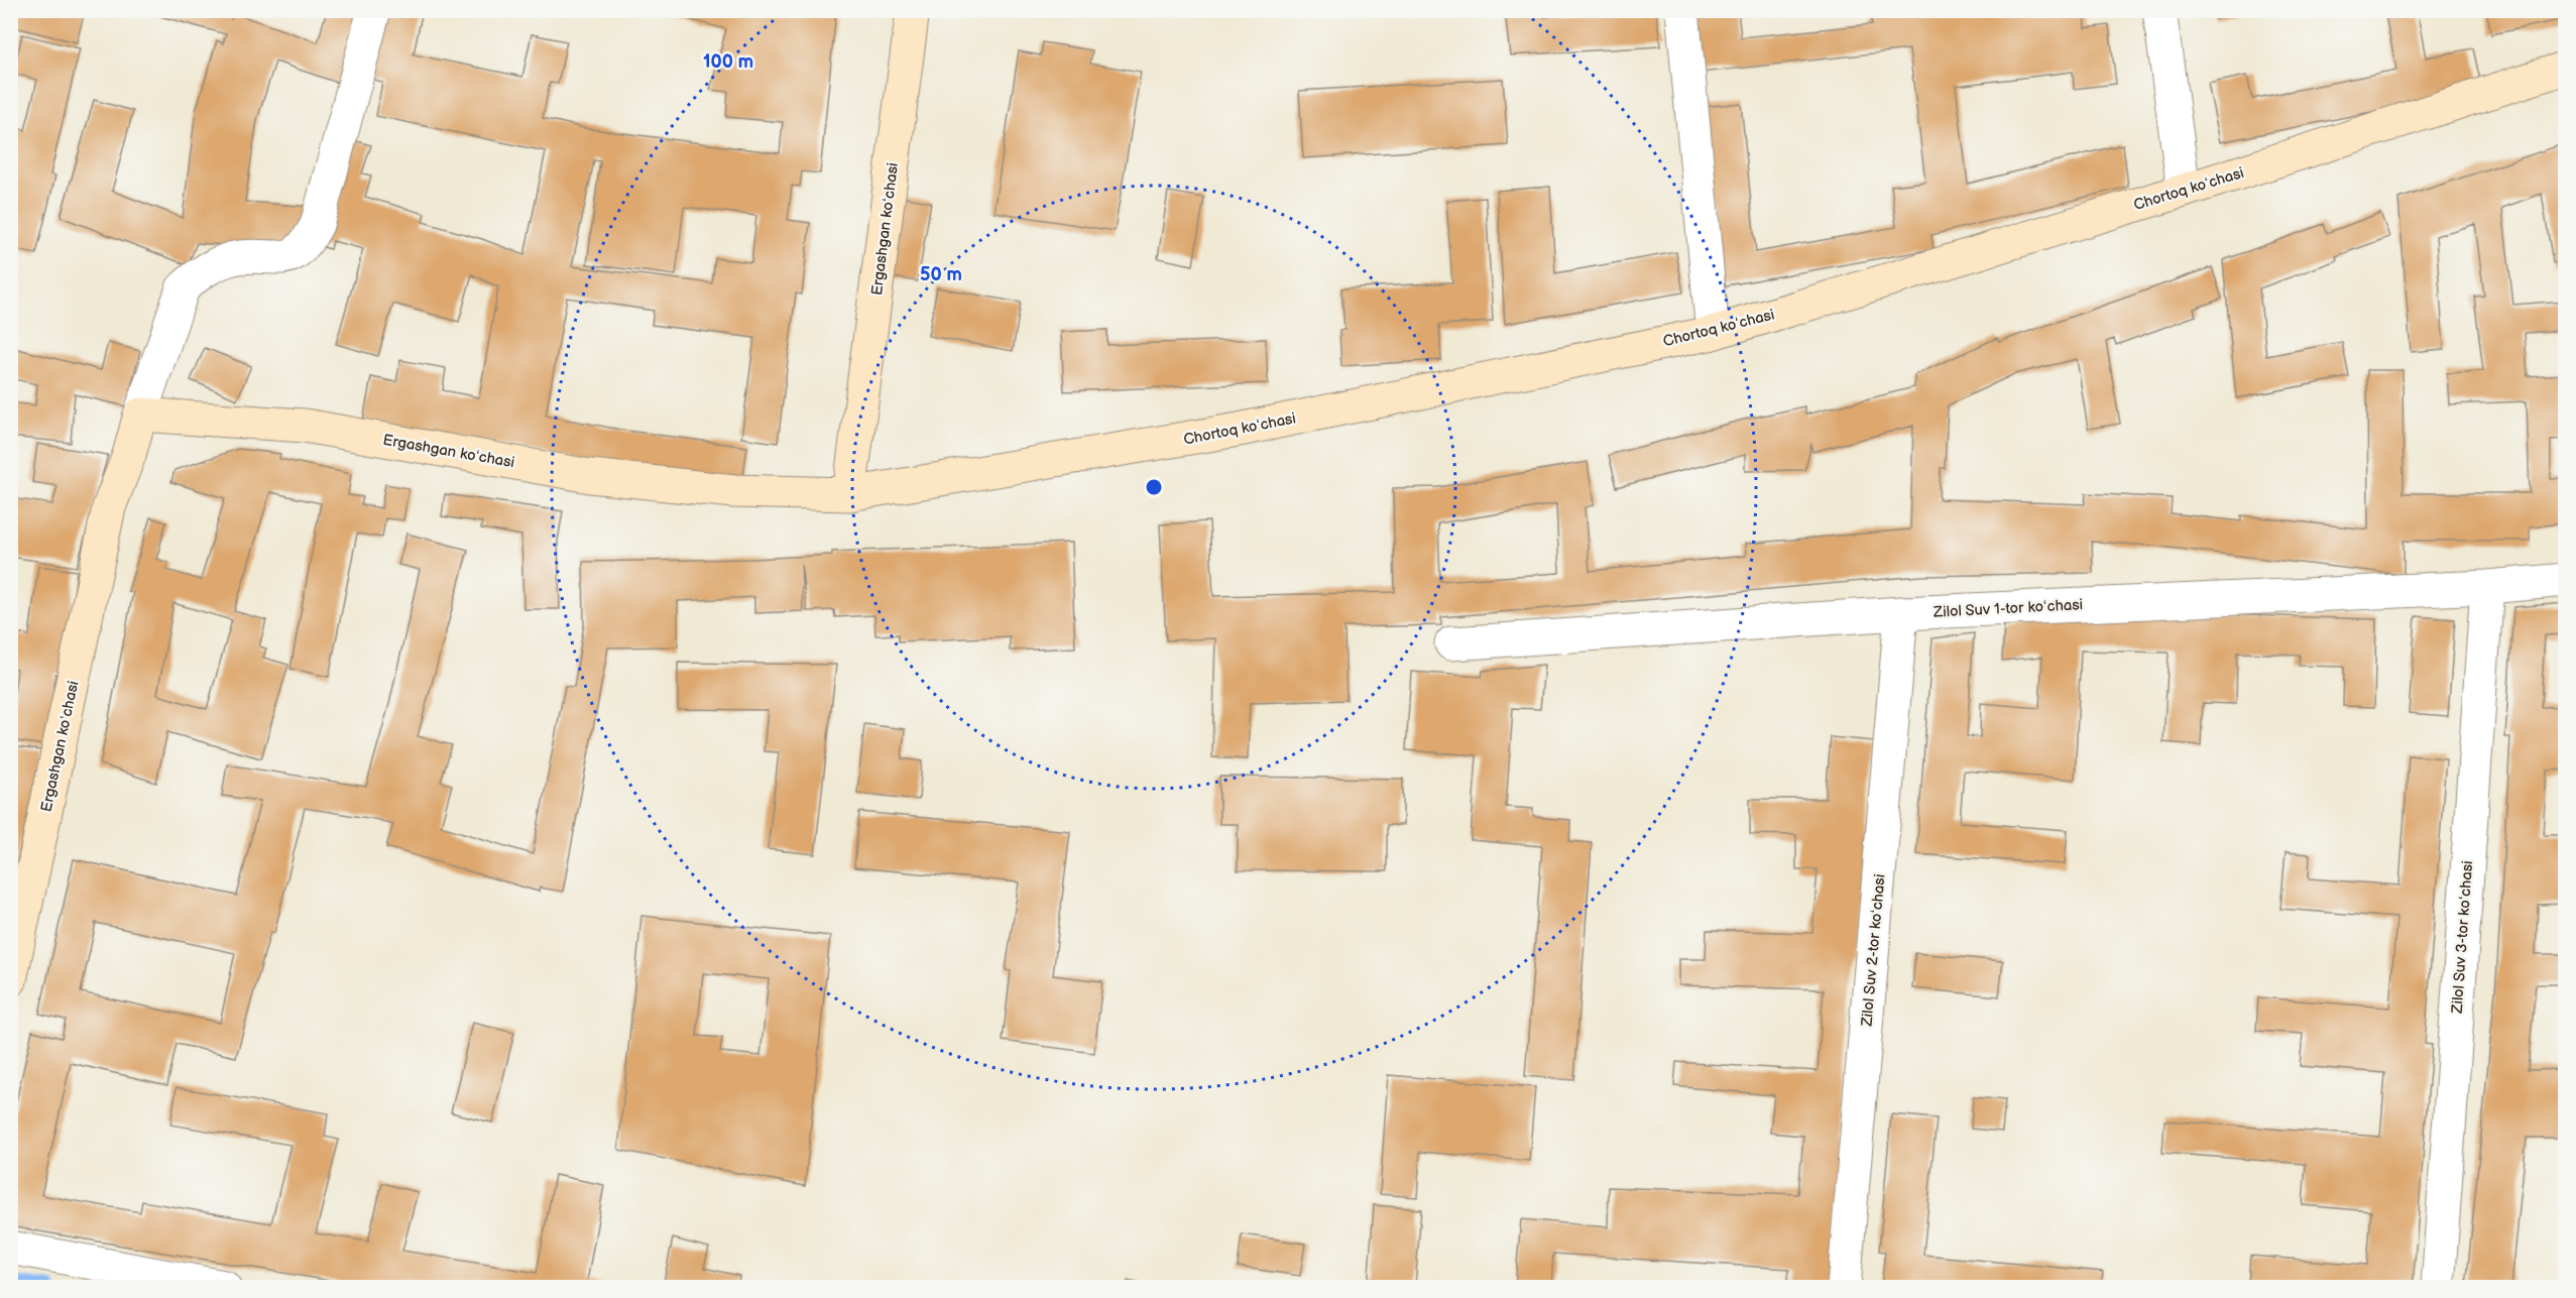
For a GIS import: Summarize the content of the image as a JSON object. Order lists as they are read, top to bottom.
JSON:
{
  "streets": {
    "main road": ["Chortoq koʻchasi", "Ergashgan koʻchasi"],
    "street": ["Zilol Suv 1-tor koʻchasi", "Zilol Suv 3-tor koʻchasi", "Zilol Suv 2-tor koʻchasi"]
  },
  "crossings": [
    ["Chortoq koʻchasi", "Ergashgan koʻchasi"],
    ["Zilol Suv 1-tor koʻchasi", "Zilol Suv 3-tor koʻchasi"],
    ["Zilol Suv 1-tor koʻchasi", "Zilol Suv 2-tor koʻchasi"]
  ],
  "rings": ["100 m", "50 m"]
}
